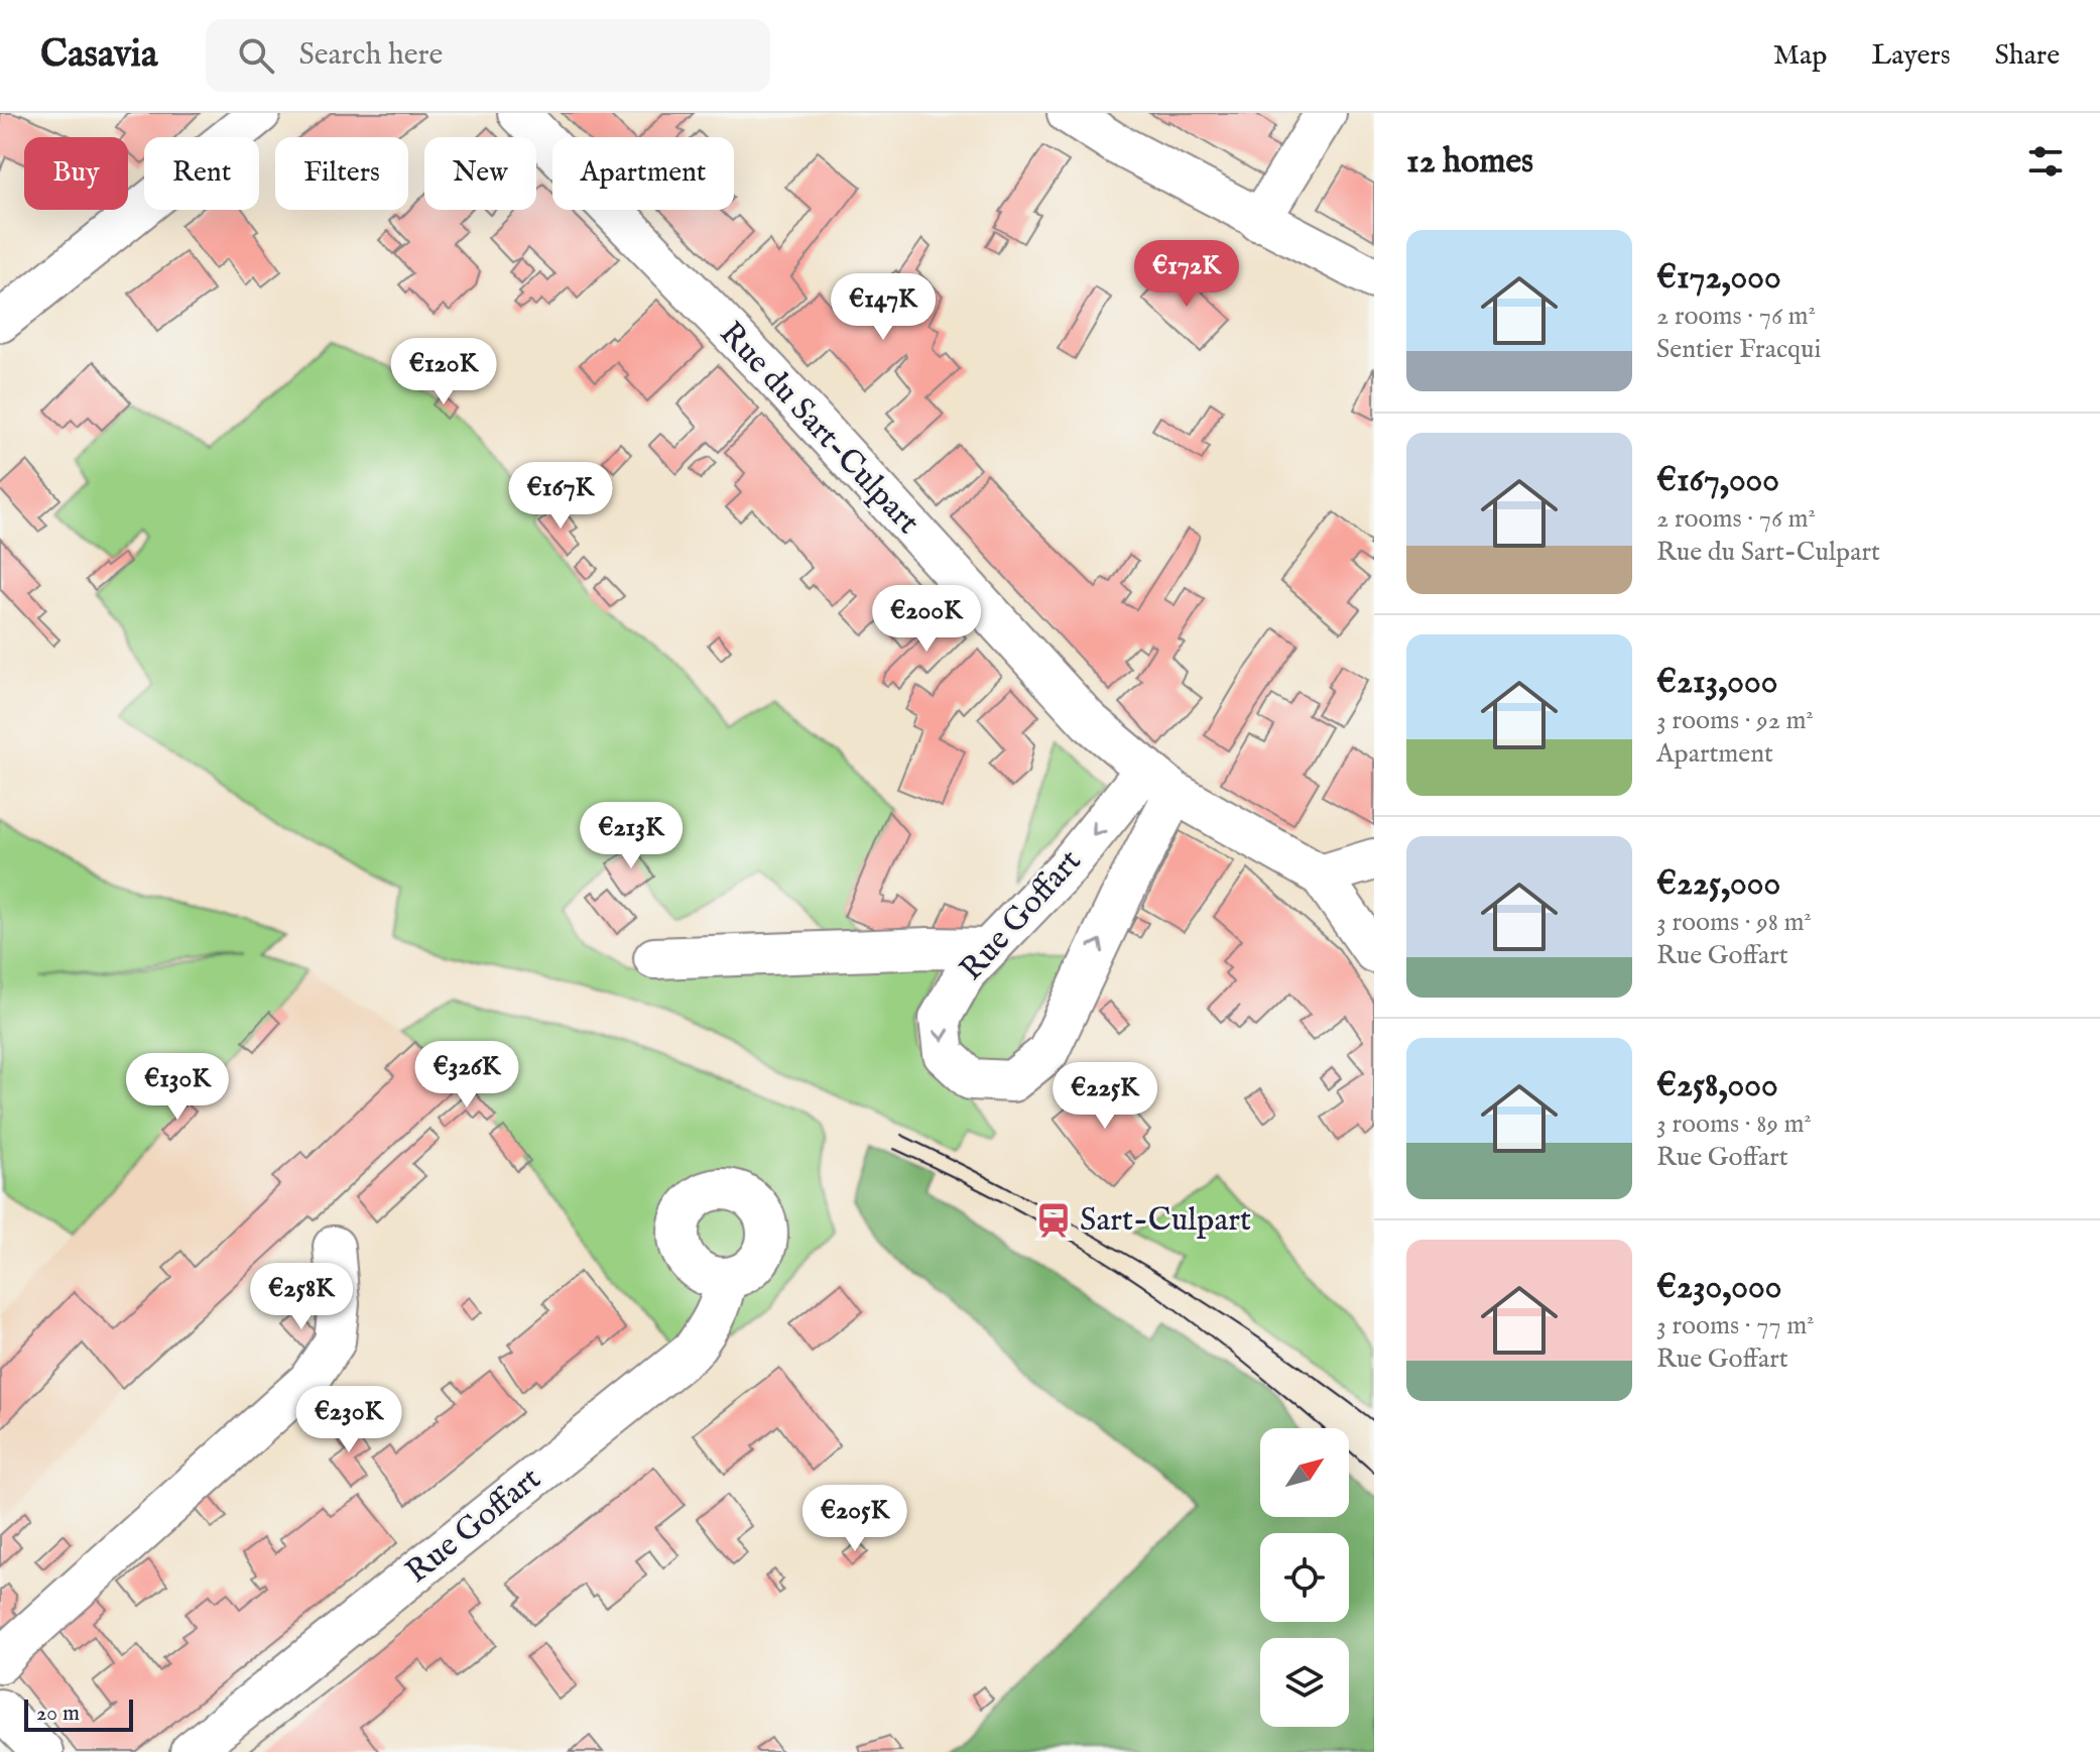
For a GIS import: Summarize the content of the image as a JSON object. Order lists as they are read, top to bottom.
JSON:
{
  "streets": {
    "street": ["Rue du Sart-Culpart", "Rue Goffart"]
  },
  "crossings": [
    ["Rue du Sart-Culpart", "Rue Goffart"]
  ],
  "places": {
    "station": ["Sart-Culpart"]
  },
  "scale_bar": "20 m",
  "north": "top right",
  "page": {
    "header": "Casavia",
    "search": "Search here",
    "nav": ["Map", "Layers", "Share"],
    "heading": "12 homes",
    "chip": [
      "Buy",
      "Rent",
      "Filters",
      "New",
      "Apartment"
    ],
    "list": [
      {
        "name": "€172,000",
        "note": "2 rooms · 76 m² · Sentier Fracqui"
      },
      {
        "name": "€167,000",
        "note": "2 rooms · 76 m² · Rue du Sart-Culpart"
      },
      {
        "name": "€213,000",
        "note": "3 rooms · 92 m² · Apartment"
      },
      {
        "name": "€225,000",
        "note": "3 rooms · 98 m² · Rue Goffart"
      },
      {
        "name": "€258,000",
        "note": "3 rooms · 89 m² · Rue Goffart"
      },
      {
        "name": "€230,000",
        "note": "3 rooms · 77 m² · Rue Goffart"
      }
    ],
    "price": [
      "€172K",
      "€147K",
      "€120K",
      "€167K",
      "€200K",
      "€213K",
      "€326K",
      "€130K",
      "€225K",
      "€258K",
      "€230K",
      "€205K"
    ],
    "scale": "20 m"
  }
}
